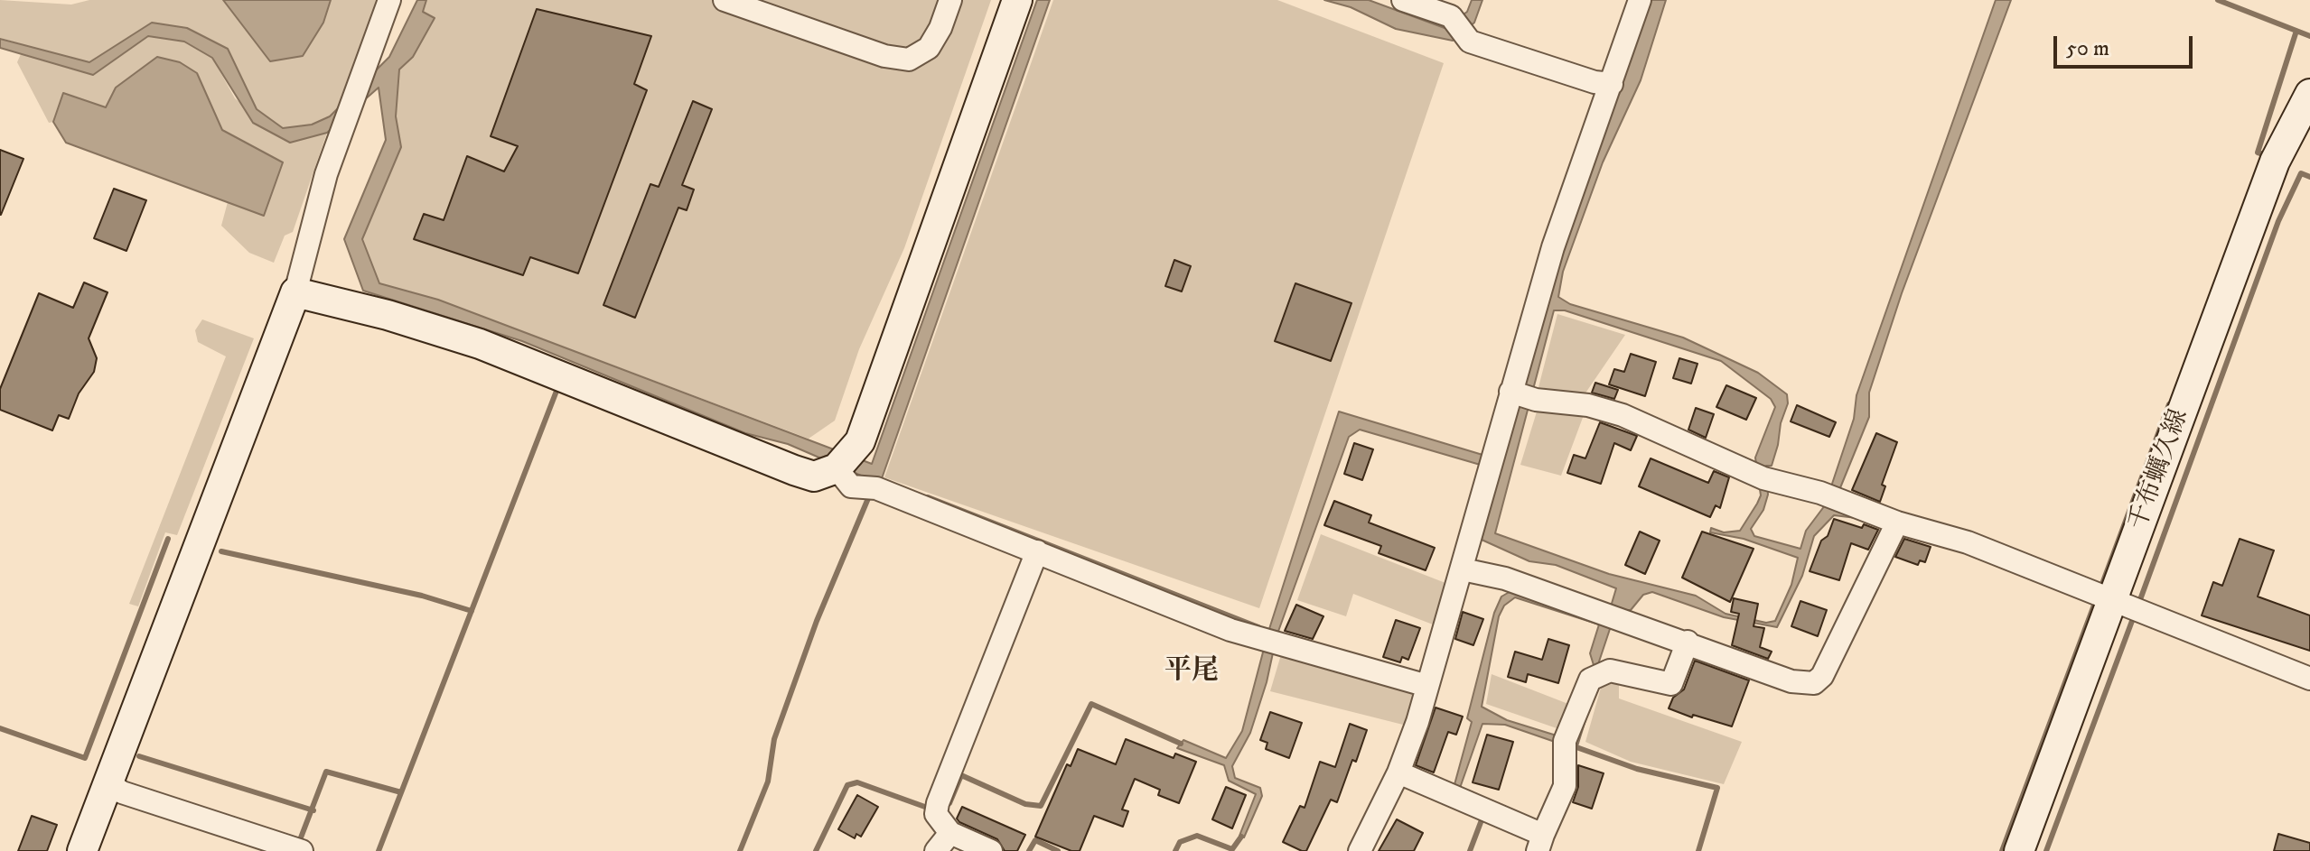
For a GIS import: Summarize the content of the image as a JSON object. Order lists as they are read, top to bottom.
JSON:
{
  "streets": {
    "street": ["千布蠣久線"]
  },
  "districts": ["平尾"],
  "scale_bar": "50 m"
}
